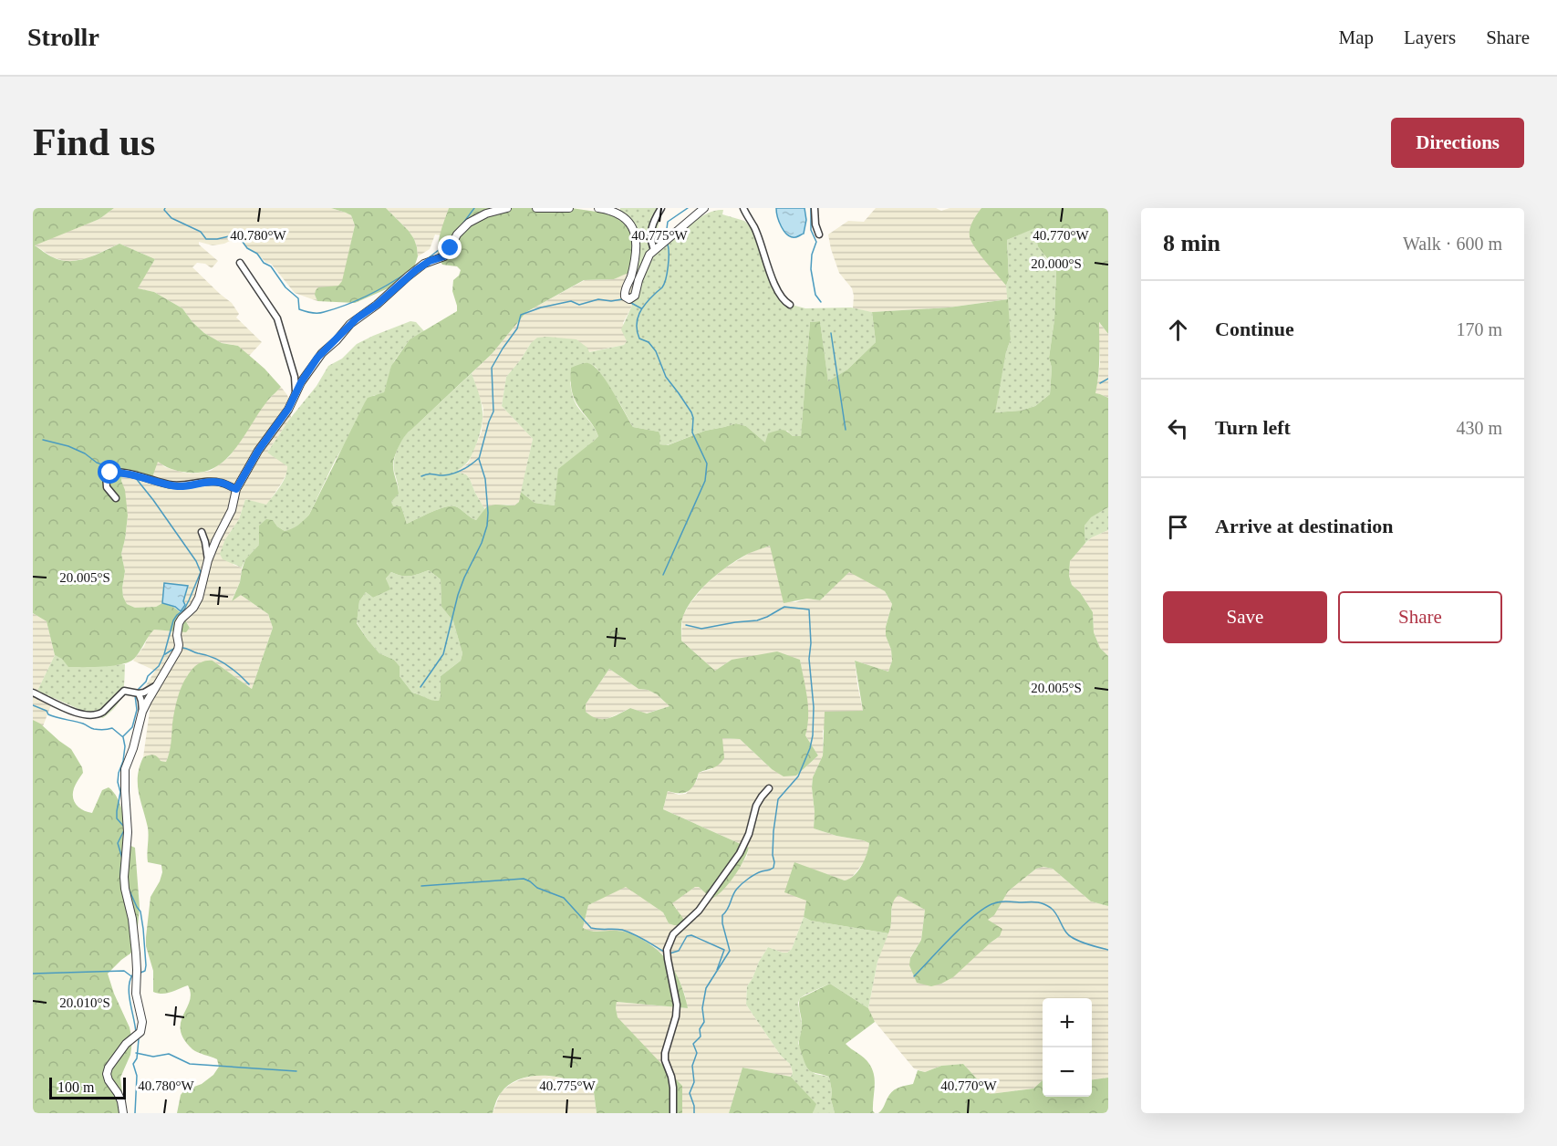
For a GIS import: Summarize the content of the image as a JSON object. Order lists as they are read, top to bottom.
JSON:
{
  "scale_bar": "100 m",
  "page": {
    "header": "Strollr",
    "nav": ["Map", "Layers", "Share"],
    "buttons": [
      "Directions",
      ["Save", "Share"]
    ],
    "title": "Find us",
    "heading": ["8 min", "Walk · 600 m"],
    "list": [
      ["Continue", "170 m"],
      ["Turn left", "430 m"],
      "Arrive at destination"
    ],
    "map_buttons": ["+", "−"],
    "scale": "100 m"
  },
  "coordinates": [
    "40.780°W",
    "40.775°W",
    "40.770°W",
    "20.000°S",
    "20.005°S",
    "20.010°S"
  ]
}
